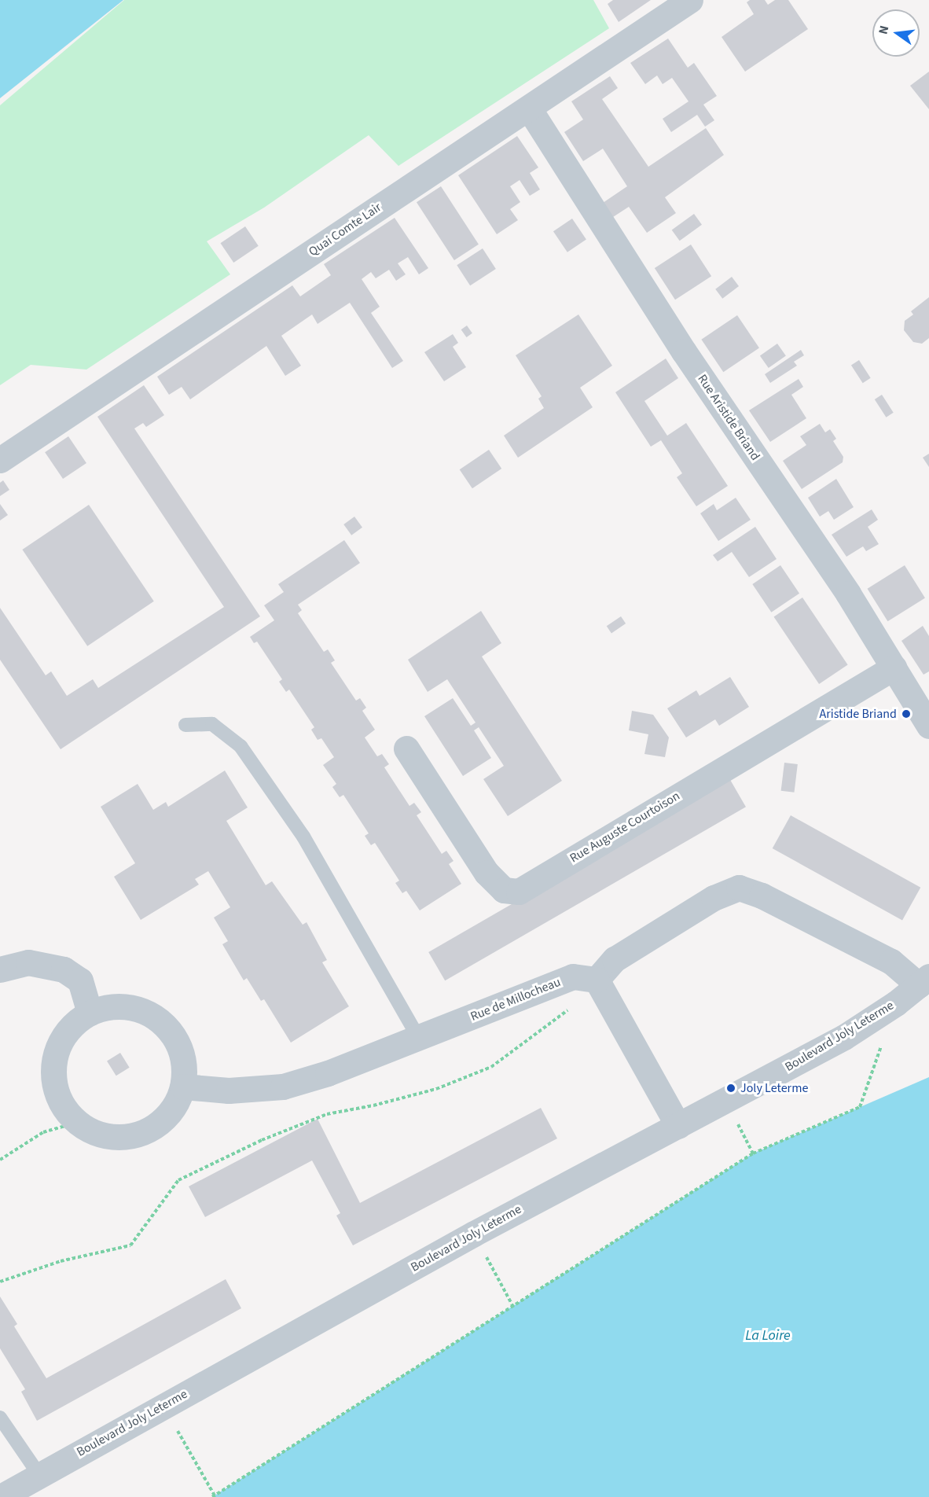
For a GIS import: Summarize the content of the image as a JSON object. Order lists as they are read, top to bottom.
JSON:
{
  "streets": {
    "street": [
      "Quai Comte Lair",
      "Rue Aristide Briand",
      "Rue Auguste Courtoison",
      "Rue de Millocheau",
      "Boulevard Joly Leterme"
    ]
  },
  "crossings": [
    ["Quai Comte Lair", "Rue Aristide Briand"],
    ["Rue Aristide Briand", "Rue Auguste Courtoison"]
  ],
  "water": ["La Loire"],
  "places": ["Aristide Briand", "Joly Leterme"],
  "north": "left"
}
